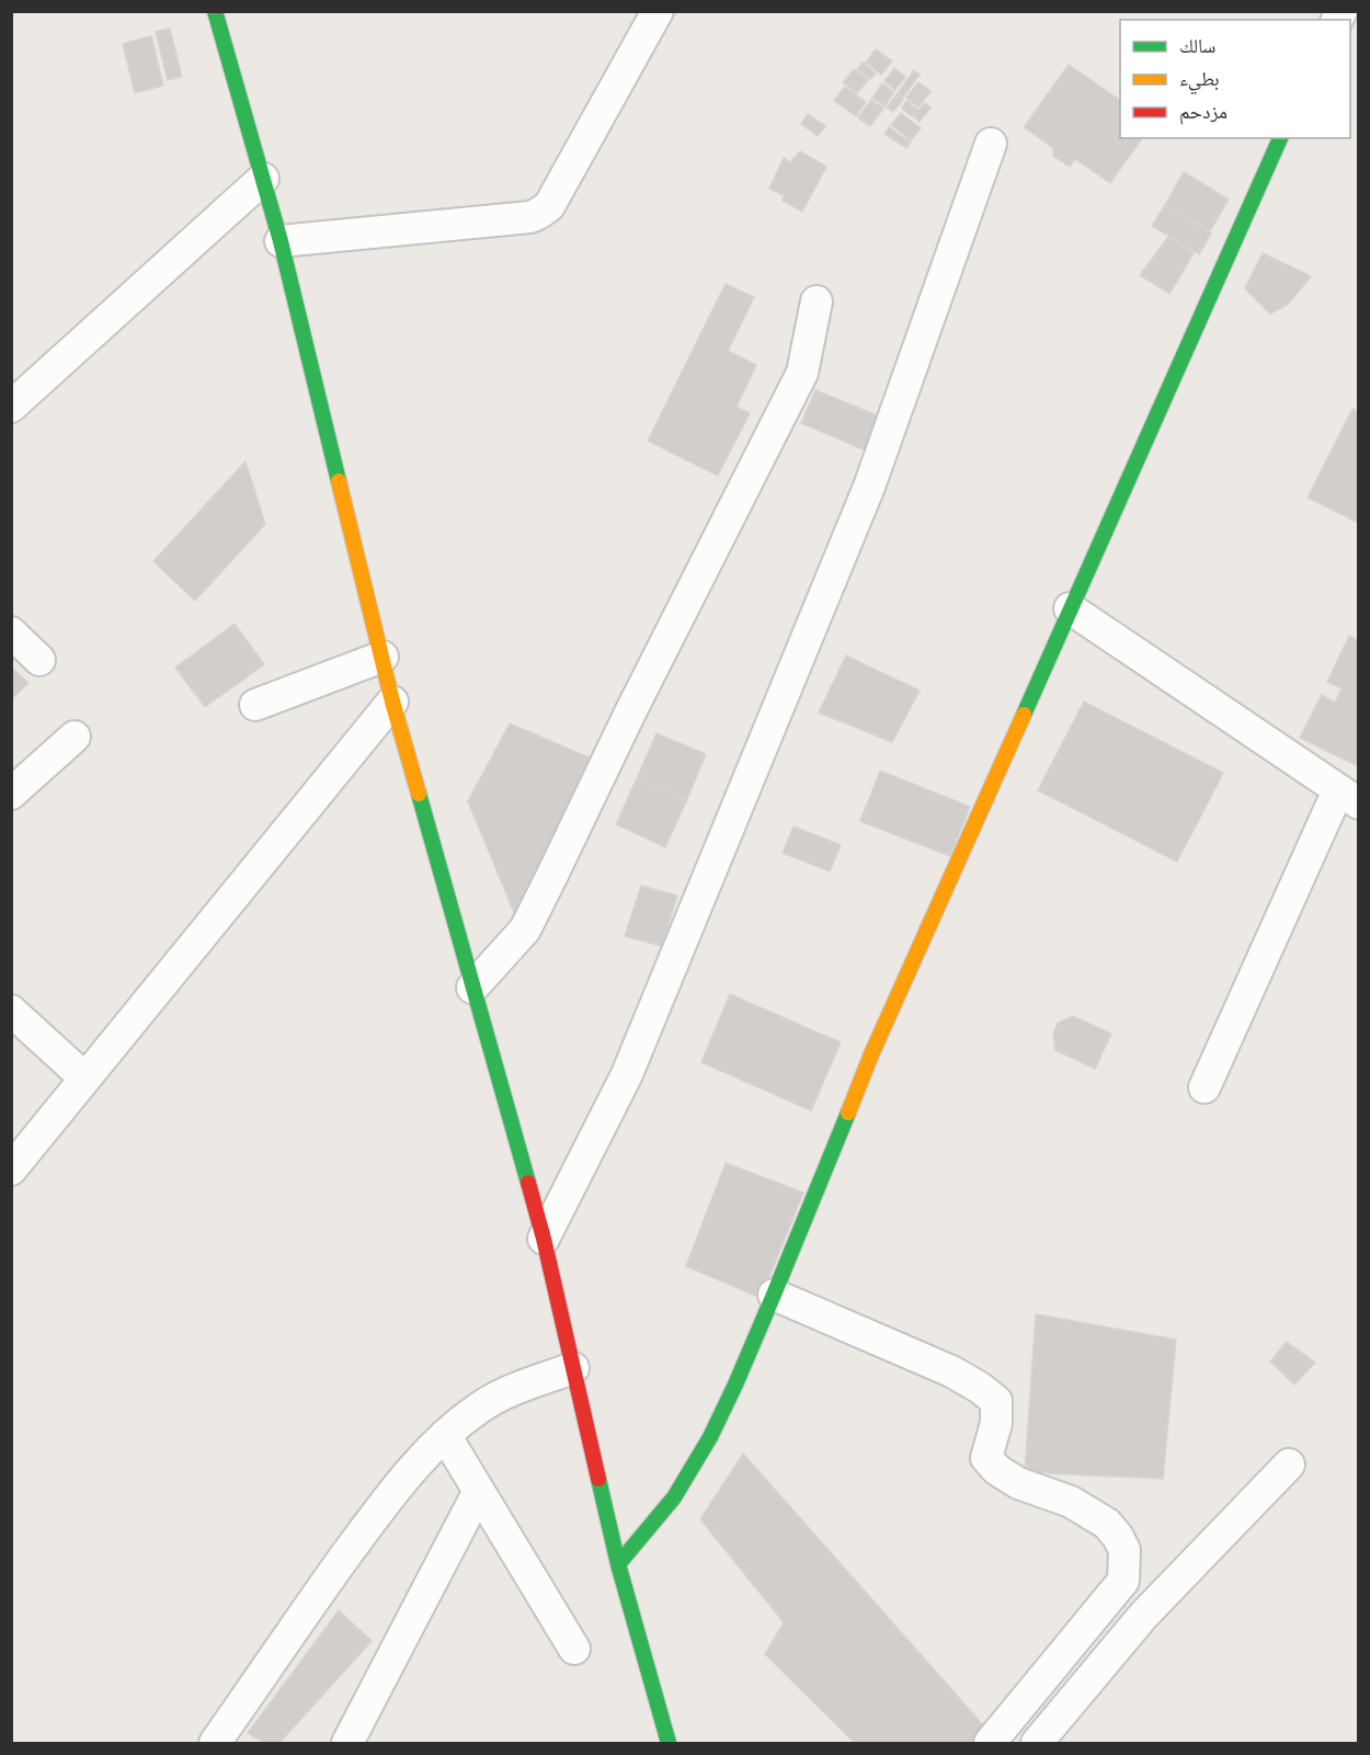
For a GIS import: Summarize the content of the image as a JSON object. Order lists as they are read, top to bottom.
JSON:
{
  "legend": ["سالك", "بطيء", "مزدحم"]
}
